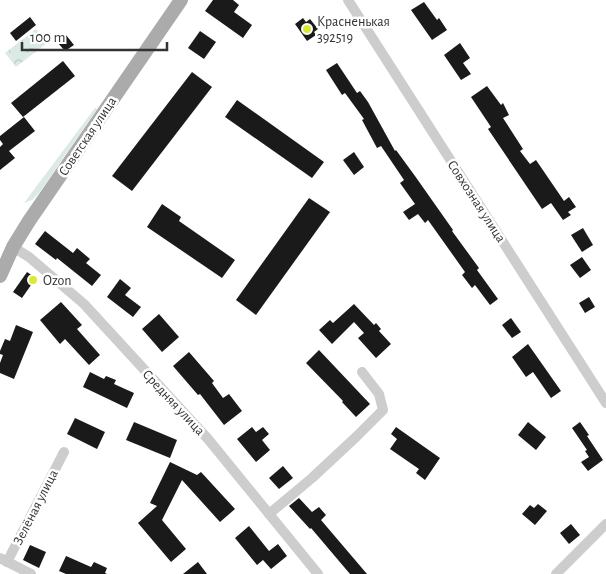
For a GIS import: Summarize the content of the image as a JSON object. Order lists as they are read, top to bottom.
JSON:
{
  "streets": {
    "main road": ["Советская улица"],
    "street": ["Совхозная улица", "Средняя улица", "Зелёная улица"]
  },
  "crossings": [
    ["Советская улица", "Средняя улица"]
  ],
  "places": ["Красненькая 392519", "Ozon"],
  "scale_bar": "100 m"
}
